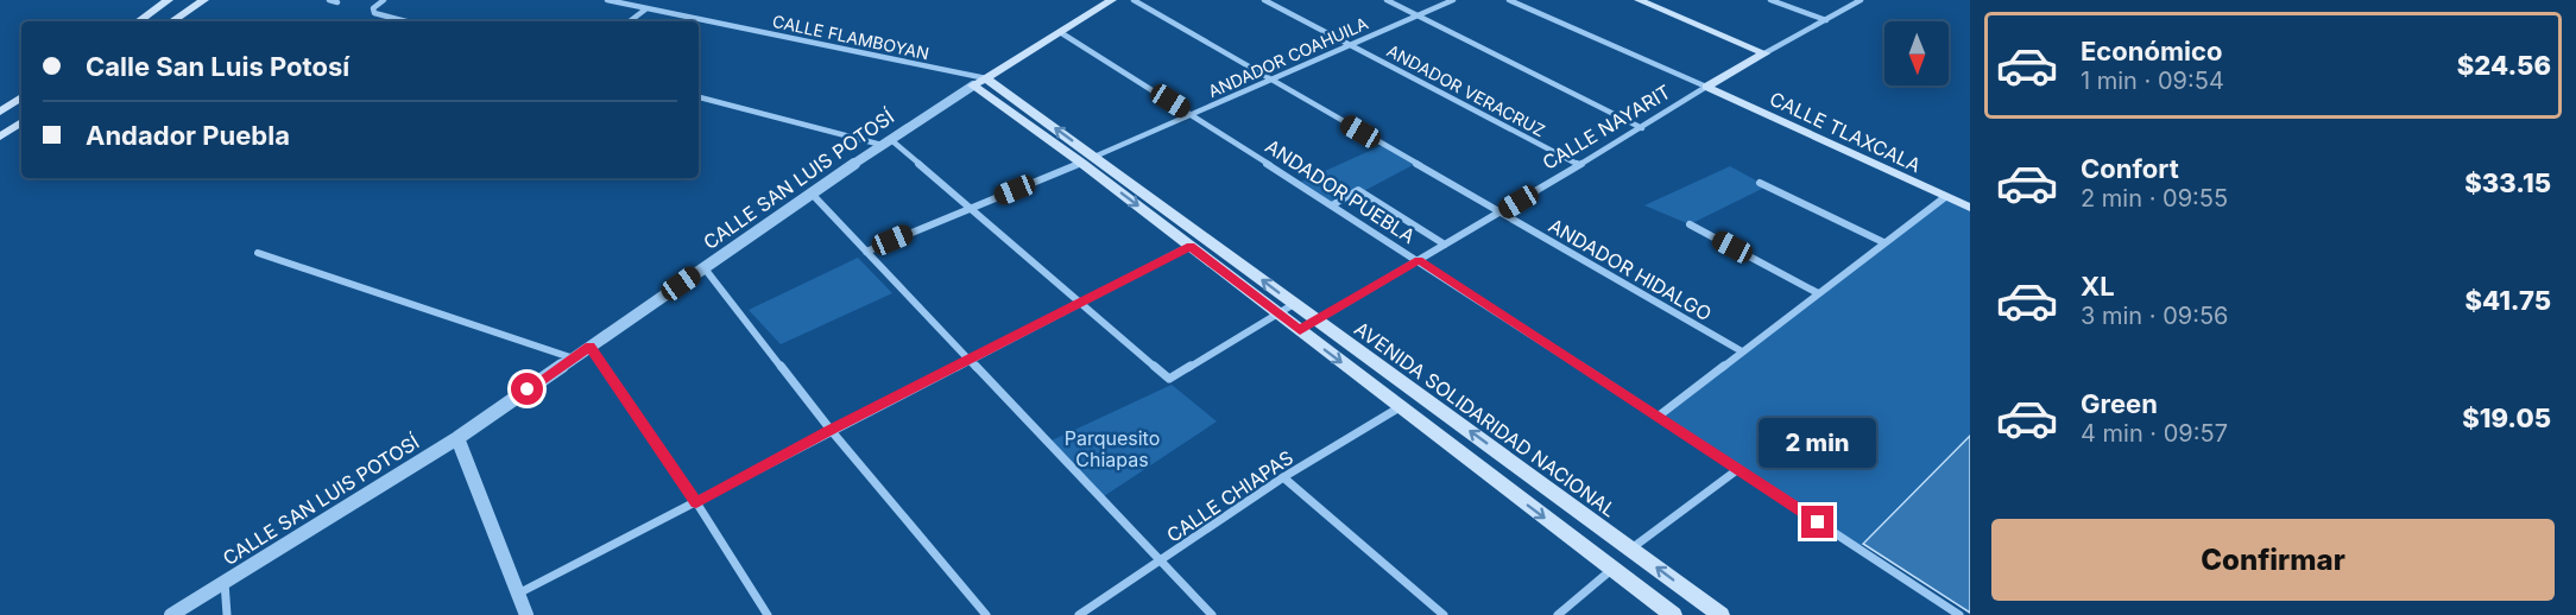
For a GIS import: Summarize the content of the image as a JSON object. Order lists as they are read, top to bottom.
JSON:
{
  "streets": {
    "main road": [
      "CALLE NAYARIT",
      "CALLE TLAXCALA",
      "CALLE SAN LUIS POTOSÍ",
      "AVENIDA SOLIDARIDAD NACIONAL"
    ],
    "street": [
      "CALLE FLAMBOYAN",
      "ANDADOR COAHUILA",
      "ANDADOR VERACRUZ",
      "ANDADOR PUEBLA",
      "ANDADOR HIDALGO",
      "CALLE CHIAPAS"
    ]
  },
  "crossings": [
    ["CALLE FLAMBOYAN", "CALLE SAN LUIS POTOSÍ"],
    ["CALLE FLAMBOYAN", "AVENIDA SOLIDARIDAD NACIONAL"],
    ["ANDADOR COAHUILA", "ANDADOR VERACRUZ"],
    ["ANDADOR COAHUILA", "ANDADOR PUEBLA"],
    ["ANDADOR COAHUILA", "ANDADOR HIDALGO"],
    ["ANDADOR COAHUILA", "AVENIDA SOLIDARIDAD NACIONAL"],
    ["ANDADOR VERACRUZ", "CALLE NAYARIT"],
    ["CALLE NAYARIT", "CALLE TLAXCALA"],
    ["CALLE NAYARIT", "ANDADOR PUEBLA"],
    ["CALLE NAYARIT", "ANDADOR HIDALGO"],
    ["CALLE NAYARIT", "AVENIDA SOLIDARIDAD NACIONAL"],
    ["CALLE SAN LUIS POTOSÍ", "ANDADOR PUEBLA"],
    ["CALLE SAN LUIS POTOSÍ", "AVENIDA SOLIDARIDAD NACIONAL"],
    ["AVENIDA SOLIDARIDAD NACIONAL", "CALLE CHIAPAS"]
  ],
  "parks": ["Parquesito Chiapas"],
  "north": "bottom",
  "page": {
    "list": [
      {
        "name": "Económico",
        "note": "1 min · 09:54",
        "value": "$24.56"
      },
      {
        "name": "Confort",
        "note": "2 min · 09:55",
        "value": "$33.15"
      },
      {
        "name": "XL",
        "note": "3 min · 09:56",
        "value": "$41.75"
      },
      {
        "name": "Green",
        "note": "4 min · 09:57",
        "value": "$19.05"
      }
    ],
    "banner": ["Calle San Luis Potosí", "Andador Puebla"],
    "bubble": "2 min",
    "buttons": "Confirmar"
  }
}
